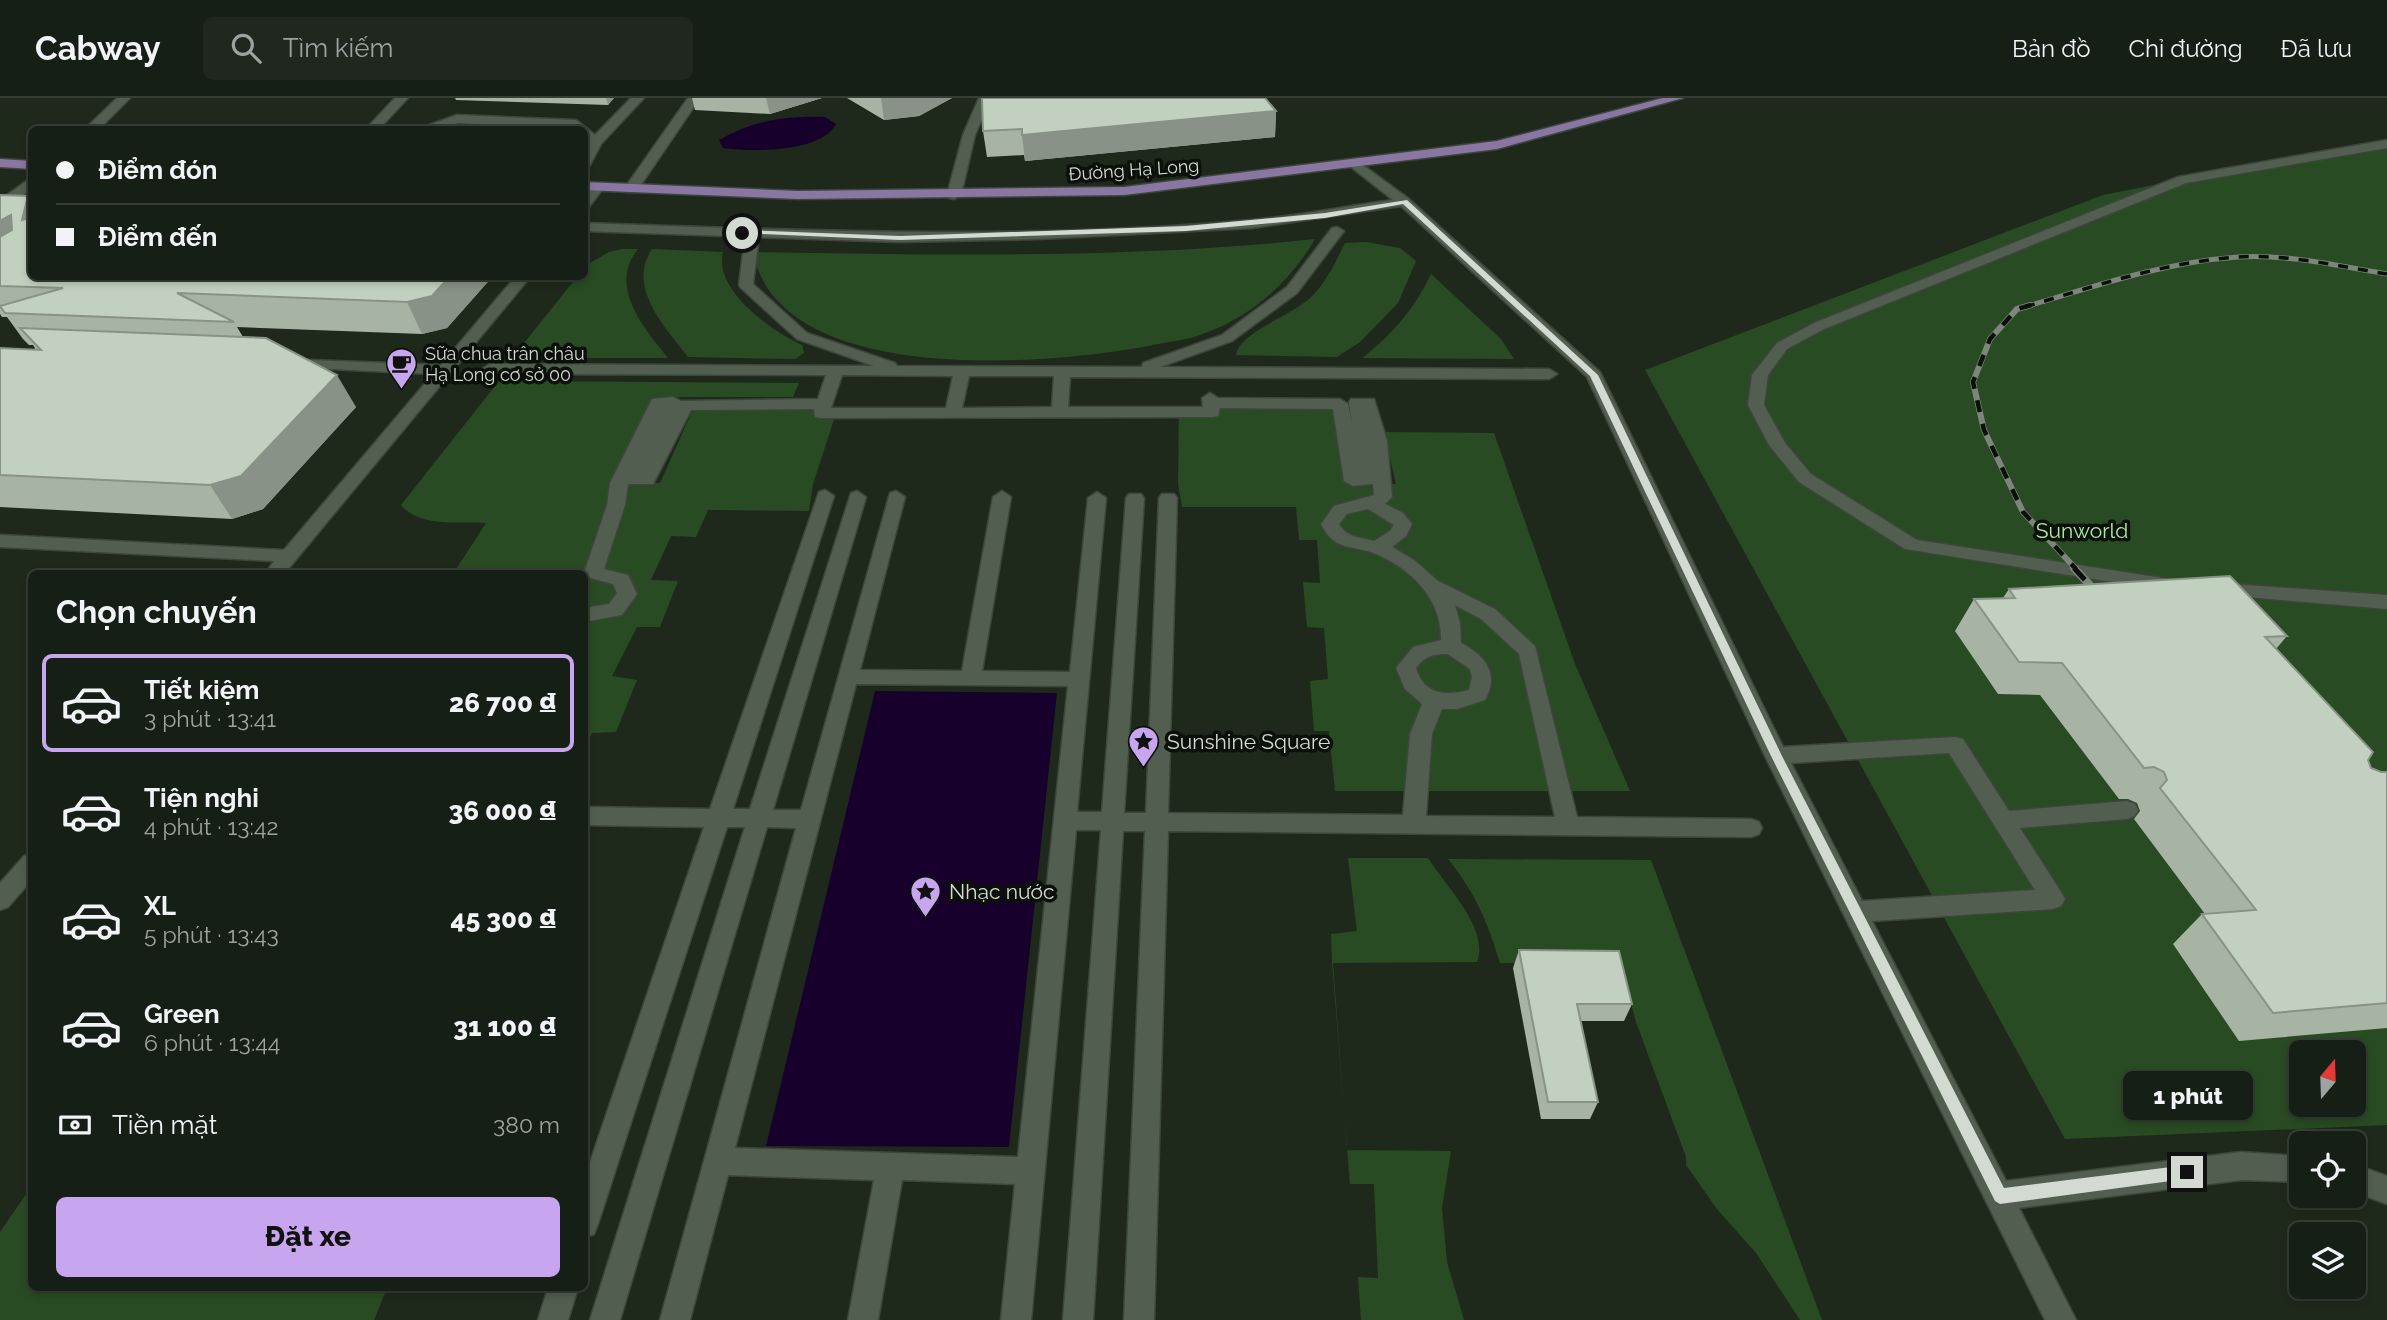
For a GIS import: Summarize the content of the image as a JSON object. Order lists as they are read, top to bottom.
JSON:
{
  "streets": {
    "main road": ["Đường Hạ Long"]
  },
  "parks": ["Sunworld"],
  "places": {
    "cafe": ["Sữa chua trân châu Hạ Long cơ sở 00"],
    "place": ["Sunshine Square", "Nhạc nước"]
  },
  "north": "top",
  "page": {
    "header": "Cabway",
    "search": "Tìm kiếm",
    "nav": ["Bản đồ", "Chỉ đường", "Đã lưu"],
    "banner": ["Điểm đón", "Điểm đến"],
    "heading": "Chọn chuyến",
    "list": [
      {
        "name": "Tiết kiệm",
        "note": "3 phút · 13:41",
        "value": "26 700 ₫"
      },
      {
        "name": "Tiện nghi",
        "note": "4 phút · 13:42",
        "value": "36 000 ₫"
      },
      {
        "name": "XL",
        "note": "5 phút · 13:43",
        "value": "45 300 ₫"
      },
      {
        "name": "Green",
        "note": "6 phút · 13:44",
        "value": "31 100 ₫"
      }
    ],
    "bubble": "1 phút",
    "pay": ["Tiền mặt", "380 m"],
    "buttons": "Đặt xe"
  }
}
